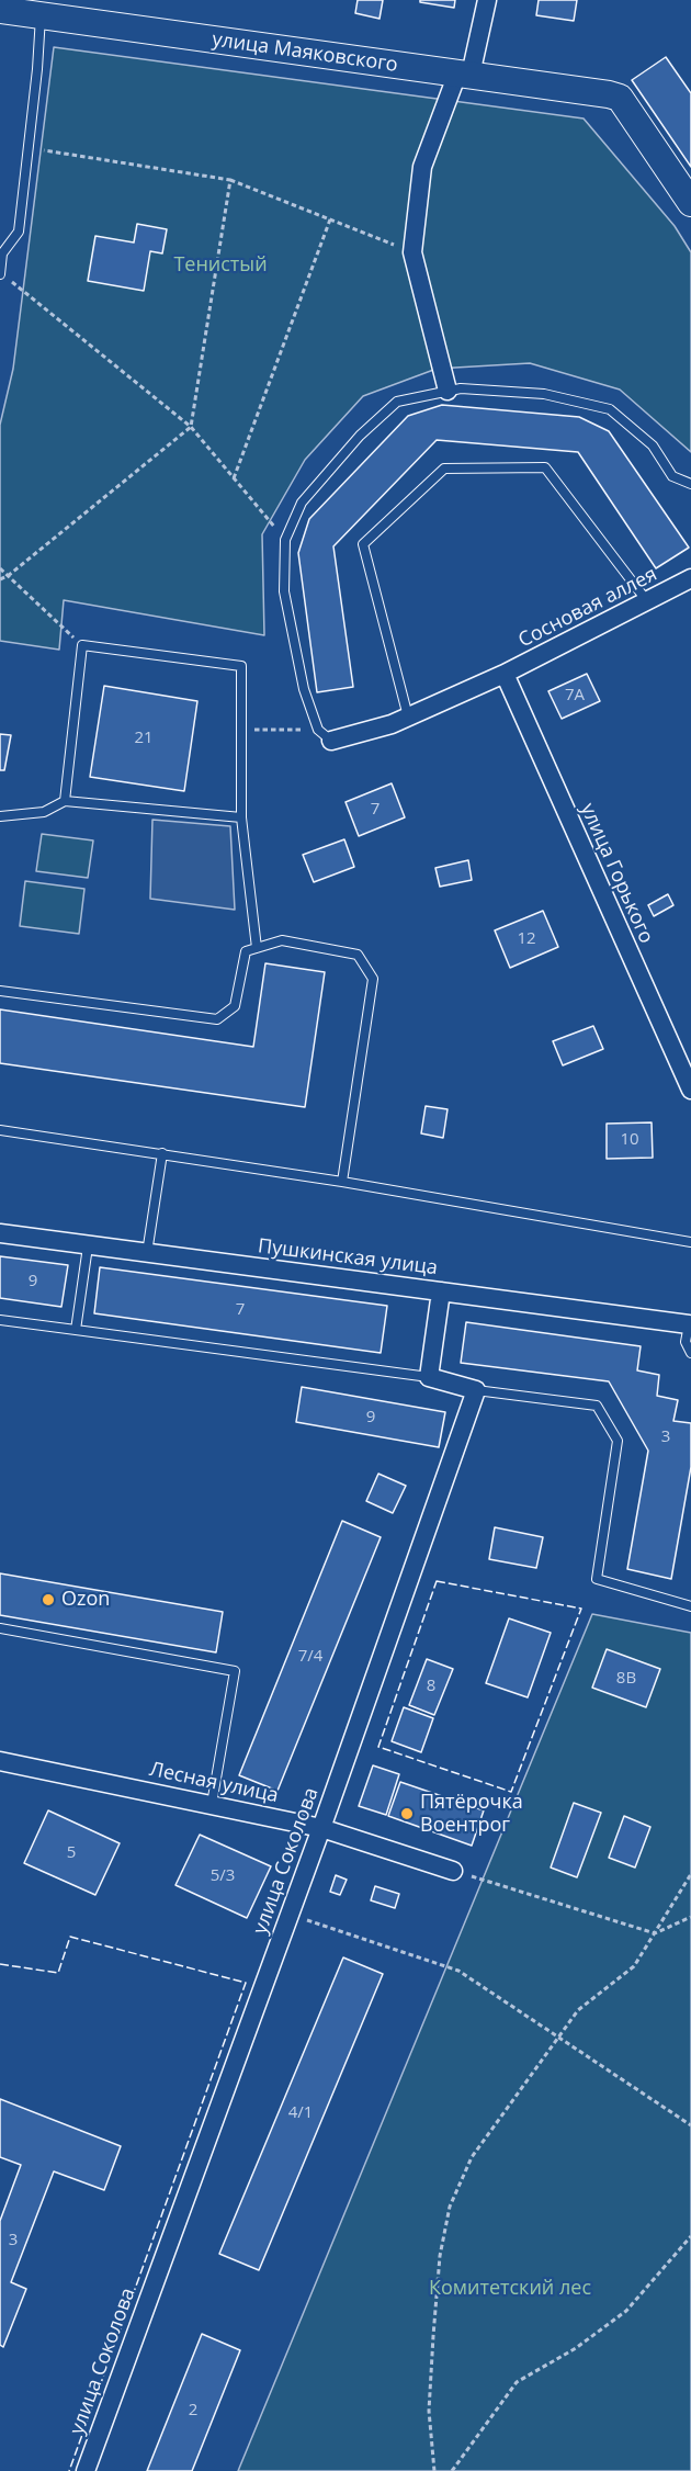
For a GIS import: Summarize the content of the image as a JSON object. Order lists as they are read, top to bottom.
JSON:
{
  "streets": {
    "street": [
      "улица Маяковского",
      "Сосновая аллея",
      "улица Горького",
      "Пушкинская улица",
      "Лесная улица",
      "улица Соколова"
    ]
  },
  "crossings": [
    ["Сосновая аллея", "улица Горького"],
    ["Лесная улица", "улица Соколова"]
  ],
  "parks": ["Тенистый", "Комитетский лес"],
  "places": ["Ozon", "Пятёрочка Воентрог"],
  "house_numbers": [
    "7А",
    "21",
    "7",
    "12",
    "10",
    "9",
    "7",
    "9",
    "3",
    "7/4",
    "8В",
    "8",
    "5",
    "5/3",
    "4/1",
    "3",
    "2"
  ]
}
